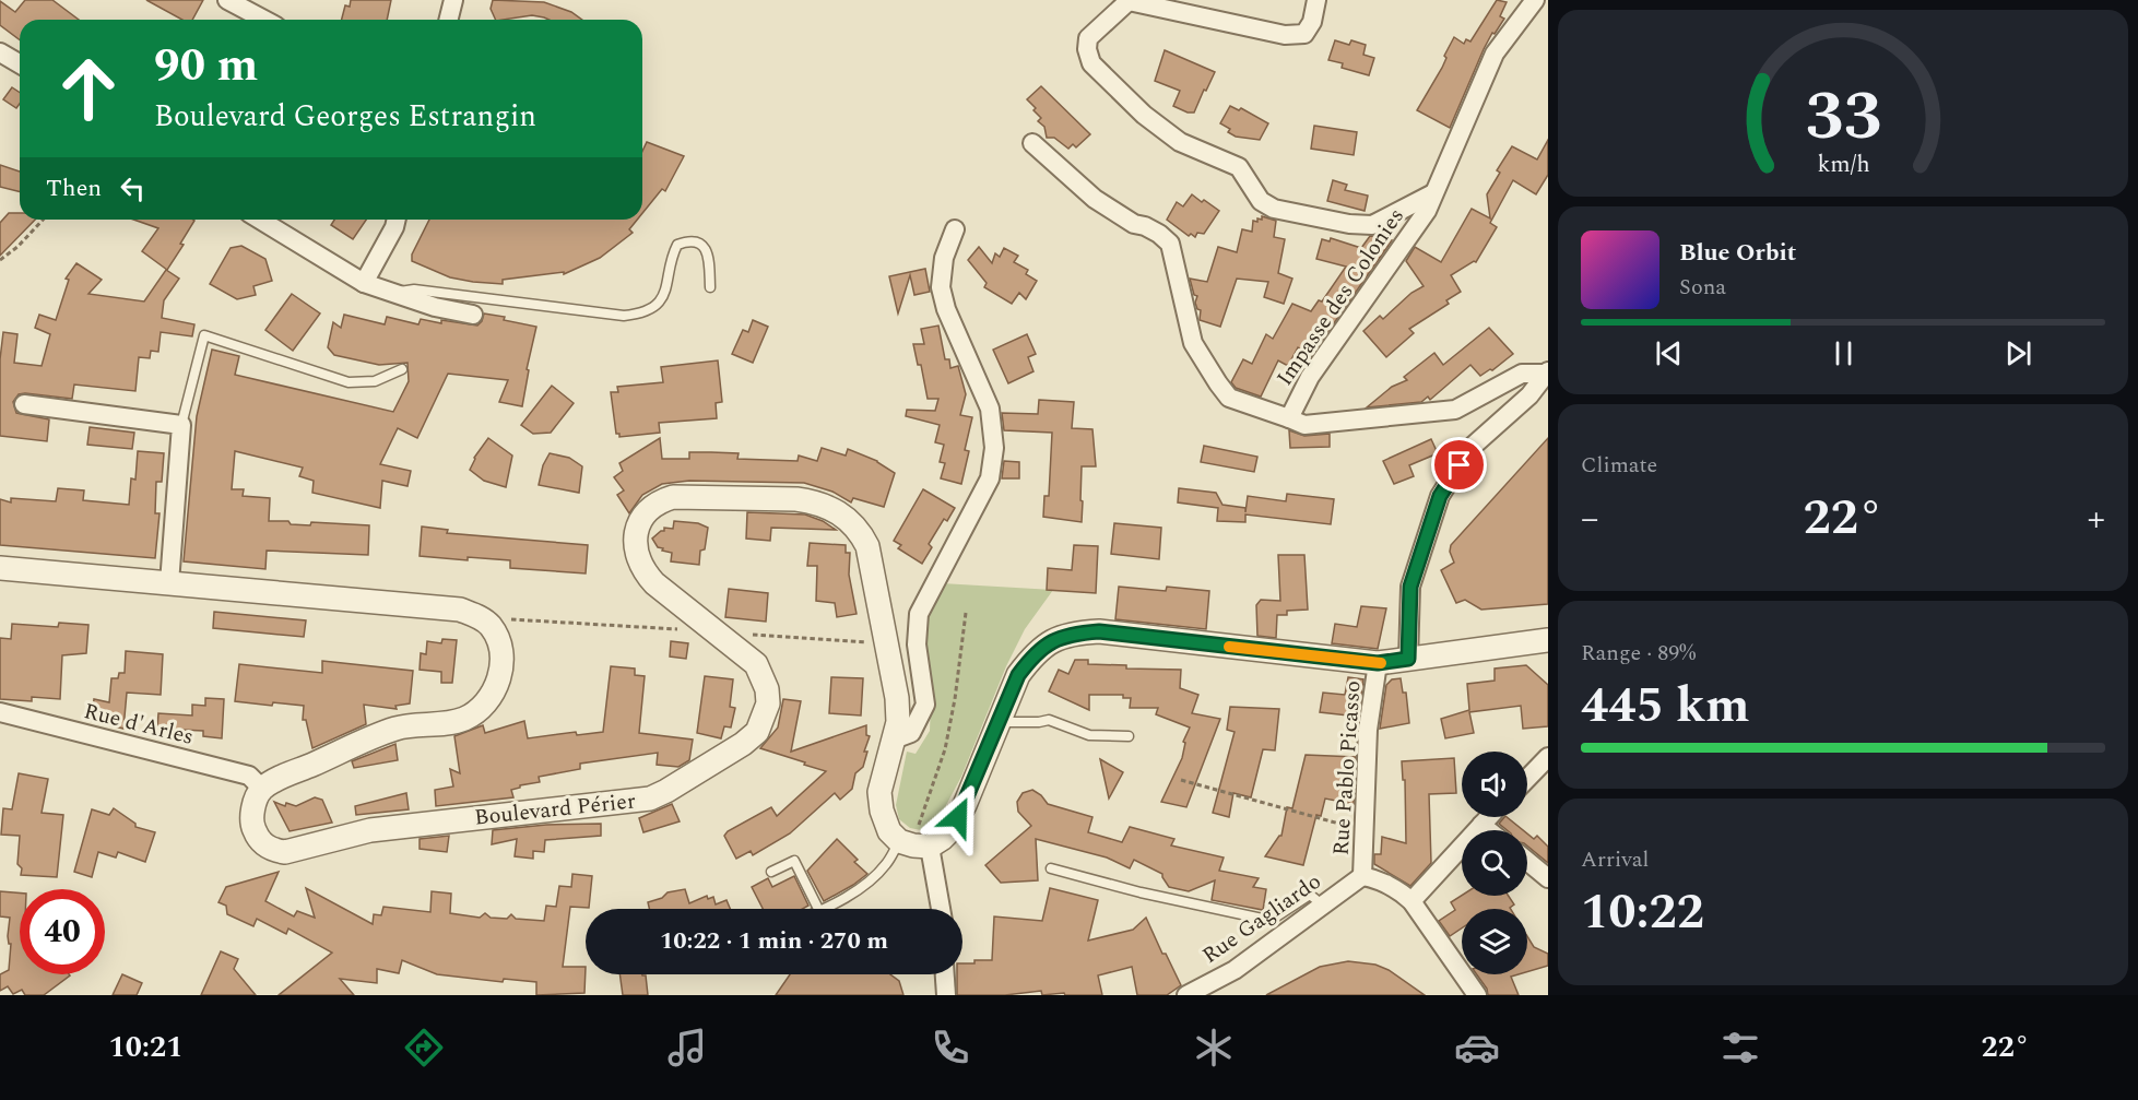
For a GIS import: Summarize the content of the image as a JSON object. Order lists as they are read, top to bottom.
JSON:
{
  "streets": {
    "street": [
      "Impasse des Colonies",
      "Rue d'Arles",
      "Rue Pablo Picasso",
      "Boulevard Périer",
      "Rue Gagliardo"
    ]
  },
  "crossings": [
    ["Rue d'Arles", "Boulevard Périer"],
    ["Rue Pablo Picasso", "Rue Gagliardo"]
  ],
  "page": {
    "turn": ["90 m", "Boulevard Georges Estrangin"],
    "then": "Then",
    "song": ["Blue Orbit", "Sona"],
    "tile": [
      "Climate",
      ["Range · 89%", "445 km"],
      ["Arrival", "10:22"]
    ],
    "heat": ["−", "22°", "+"],
    "limit": "40",
    "trip": "10:22 · 1 min · 270 m",
    "tabs": ["10:21", "22°"],
    "gauge": ["33", "km/h"]
  }
}
